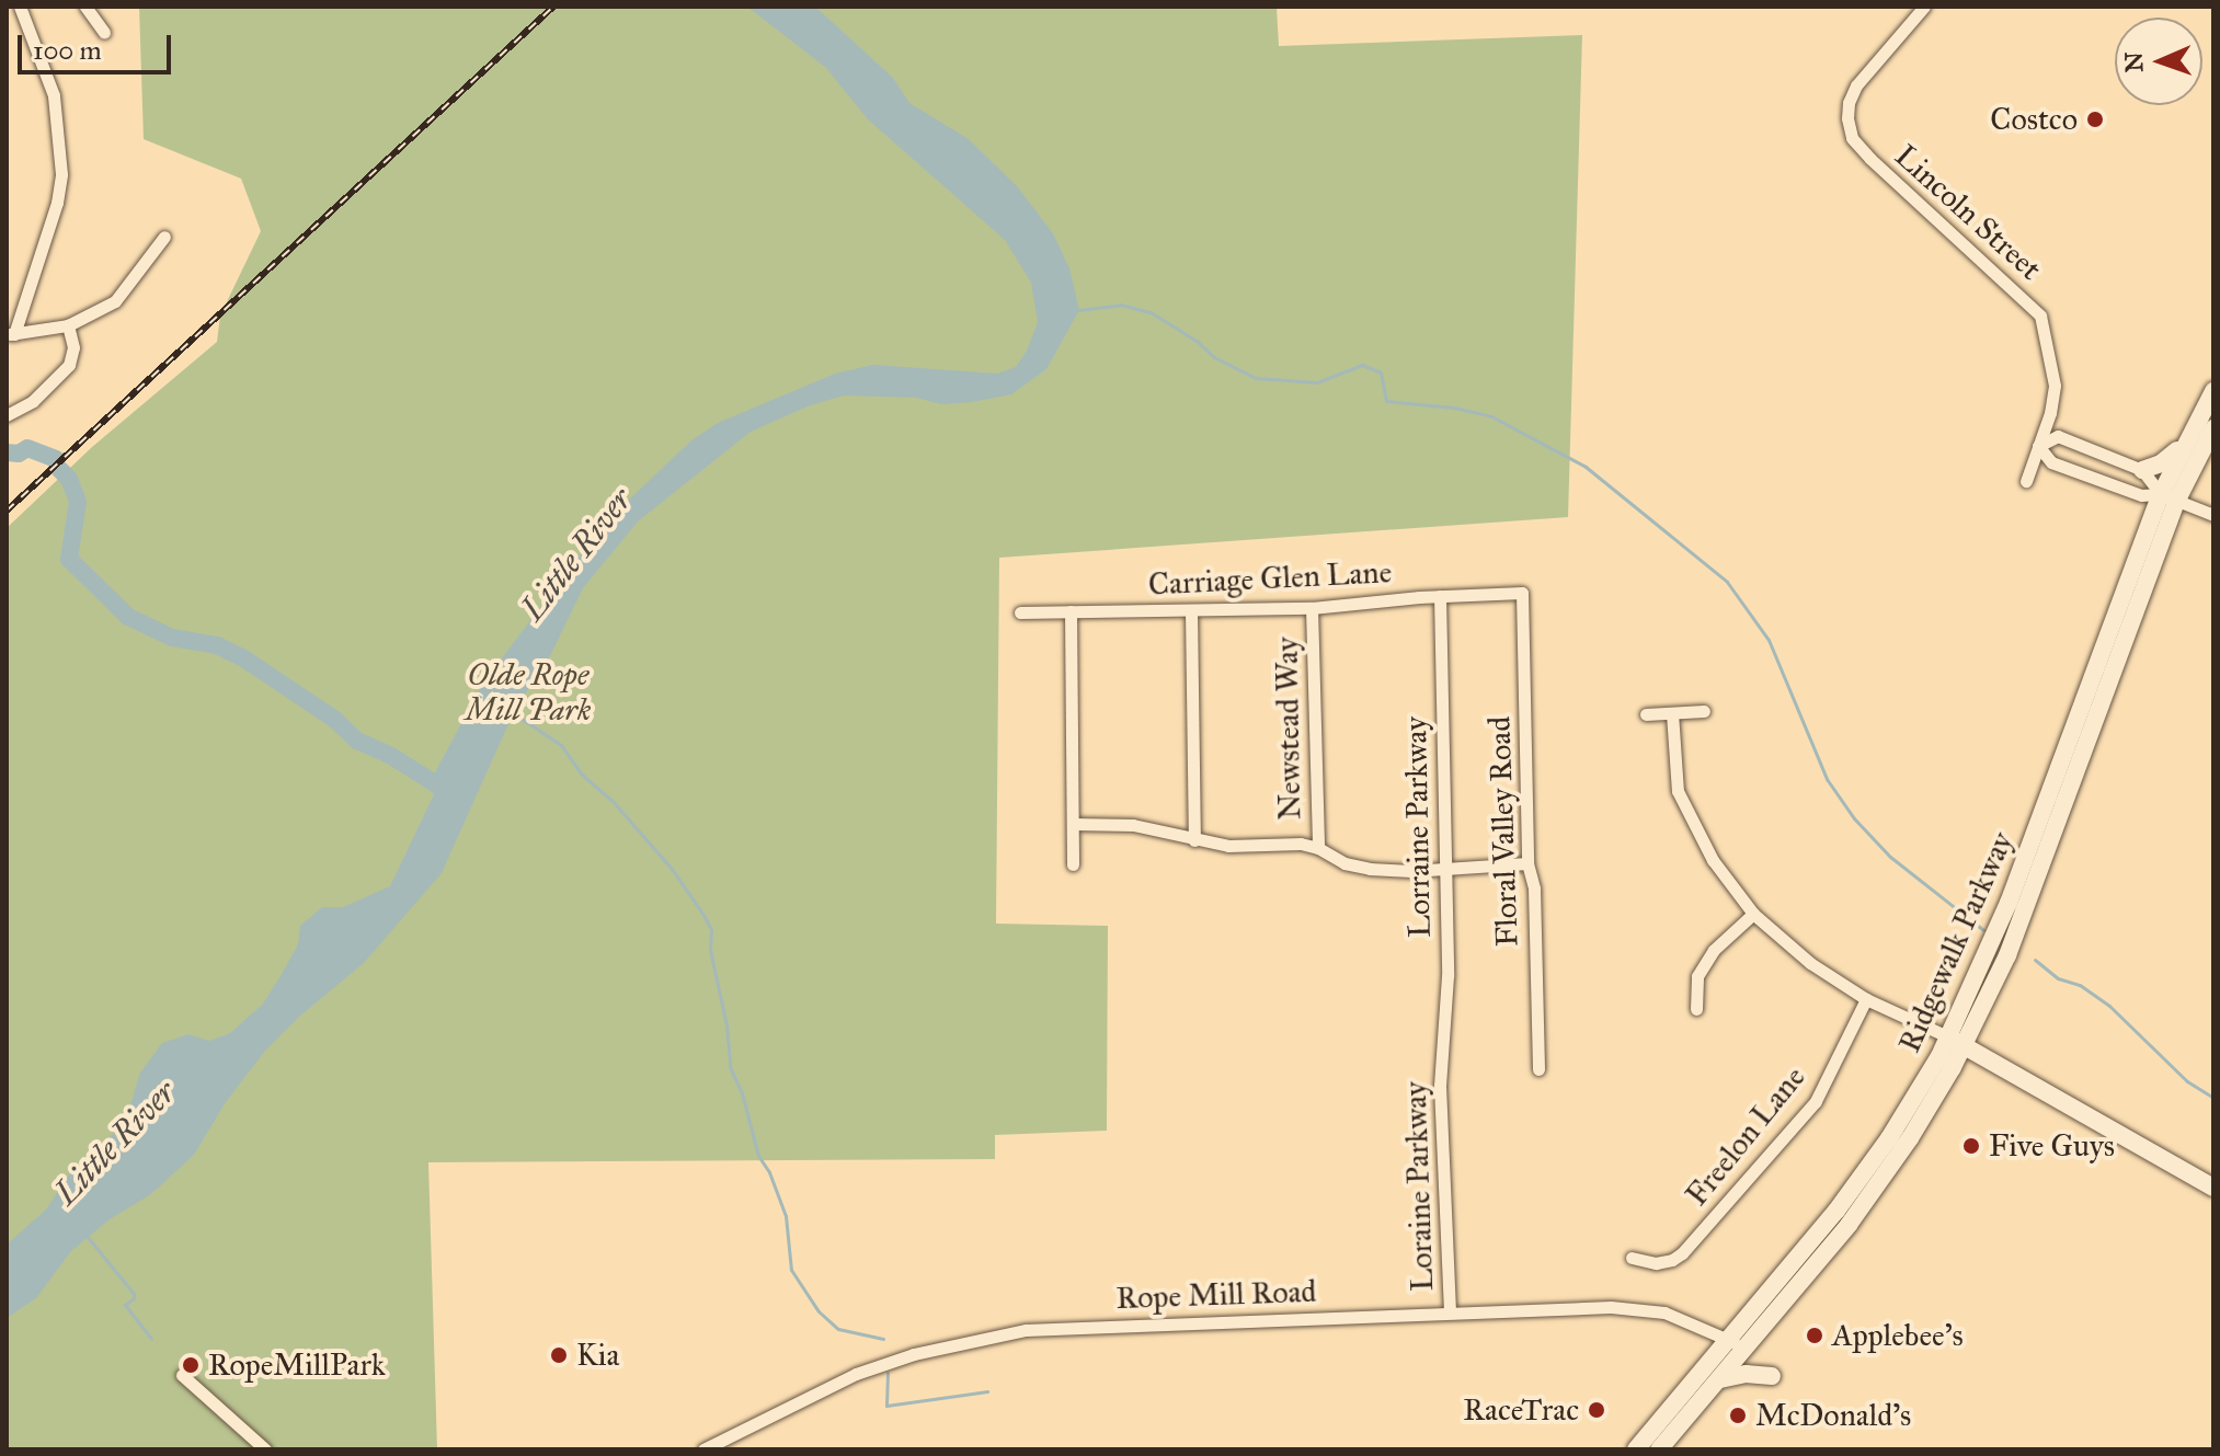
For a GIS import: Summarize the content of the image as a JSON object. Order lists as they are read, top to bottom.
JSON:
{
  "streets": {
    "main road": ["Ridgewalk Parkway"],
    "street": [
      "Lincoln Street",
      "Carriage Glen Lane",
      "Newstead Way",
      "Lorraine Parkway",
      "Floral Valley Road",
      "Freelon Lane",
      "Loraine Parkway",
      "Rope Mill Road"
    ]
  },
  "crossings": [
    ["Carriage Glen Lane", "Newstead Way"],
    ["Carriage Glen Lane", "Lorraine Parkway"],
    ["Carriage Glen Lane", "Floral Valley Road"],
    ["Lorraine Parkway", "Loraine Parkway"],
    ["Ridgewalk Parkway", "Rope Mill Road"],
    ["Loraine Parkway", "Rope Mill Road"]
  ],
  "water": ["Little River"],
  "parks": ["Olde Rope Mill Park"],
  "places": [
    "Costco",
    "Five Guys",
    "Applebee's",
    "Kia",
    "RopeMillPark",
    "RaceTrac",
    "McDonald's"
  ],
  "scale_bar": "100 m",
  "north": "left"
}
